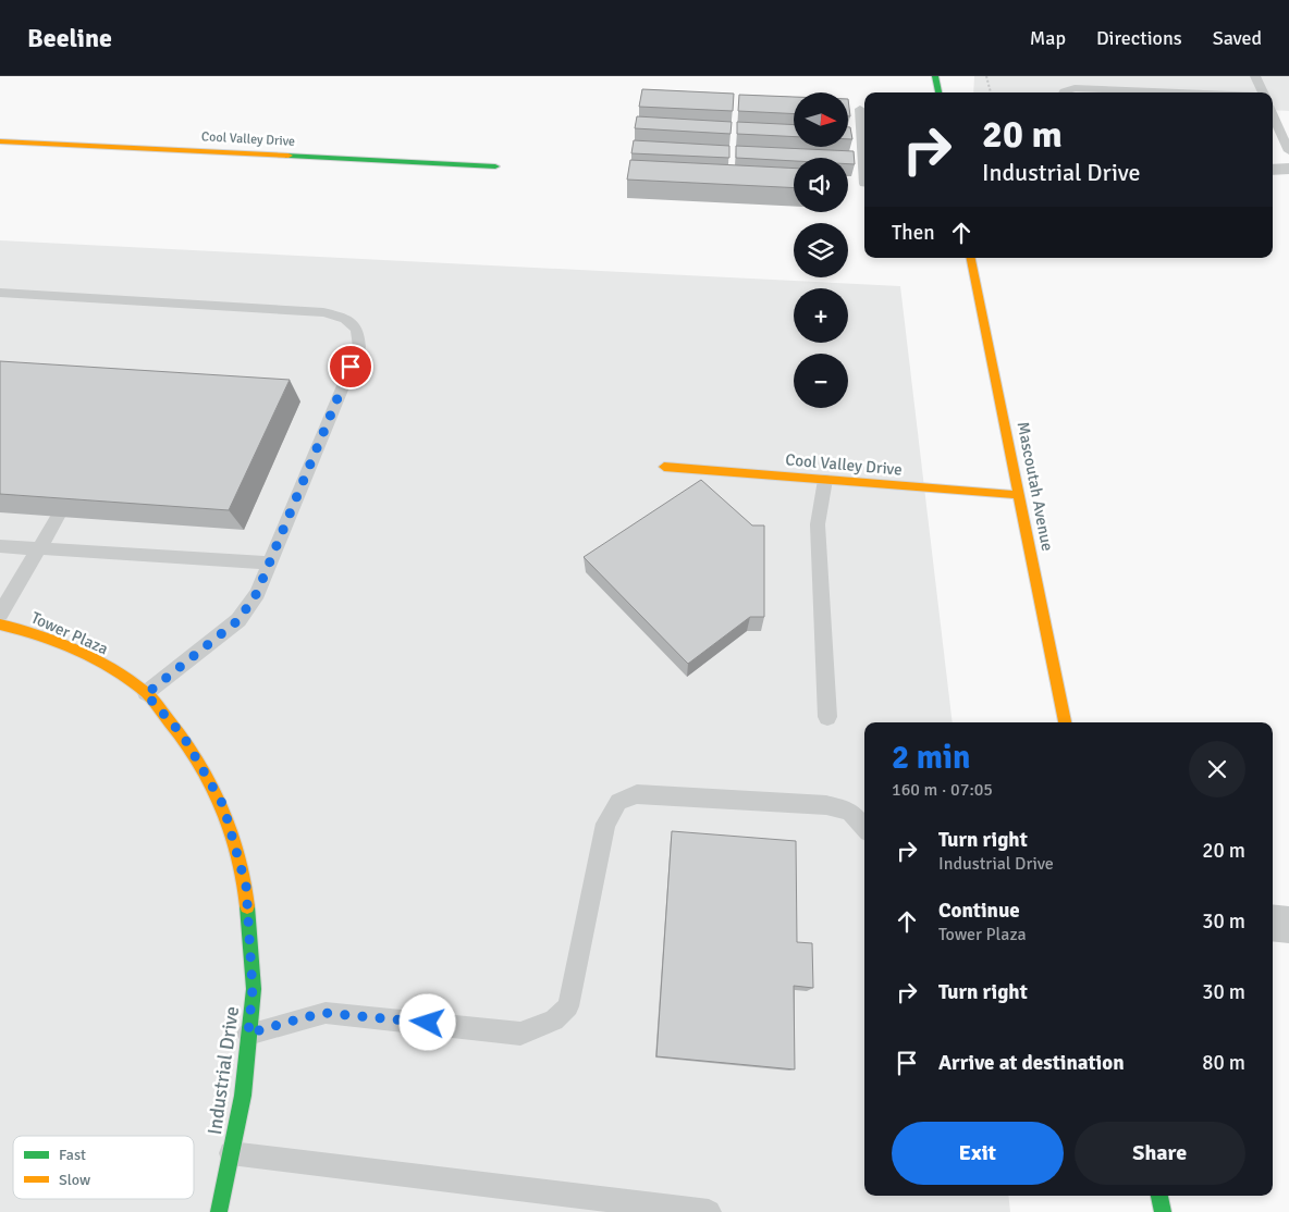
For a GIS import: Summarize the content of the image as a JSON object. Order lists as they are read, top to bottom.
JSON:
{
  "streets": {
    "street": [
      "Cool Valley Drive",
      "Mascoutah Avenue",
      "Tower Plaza",
      "Industrial Drive"
    ]
  },
  "crossings": [
    ["Cool Valley Drive", "Mascoutah Avenue"],
    ["Tower Plaza", "Industrial Drive"]
  ],
  "legend": ["Fast", "Slow"],
  "north": "right",
  "page": {
    "header": "Beeline",
    "nav": ["Map", "Directions", "Saved"],
    "map_buttons": ["+", "−"],
    "turn": ["20 m", "Industrial Drive"],
    "then": "Then",
    "heading": ["2 min", "160 m · 07:05"],
    "list": [
      {
        "name": "Turn right",
        "note": "Industrial Drive",
        "value": "20 m"
      },
      {
        "name": "Continue",
        "note": "Tower Plaza",
        "value": "30 m"
      },
      {
        "name": "Turn right",
        "value": "30 m"
      },
      {
        "name": "Arrive at destination",
        "value": "80 m"
      }
    ],
    "buttons": ["Exit", "Share"]
  }
}
